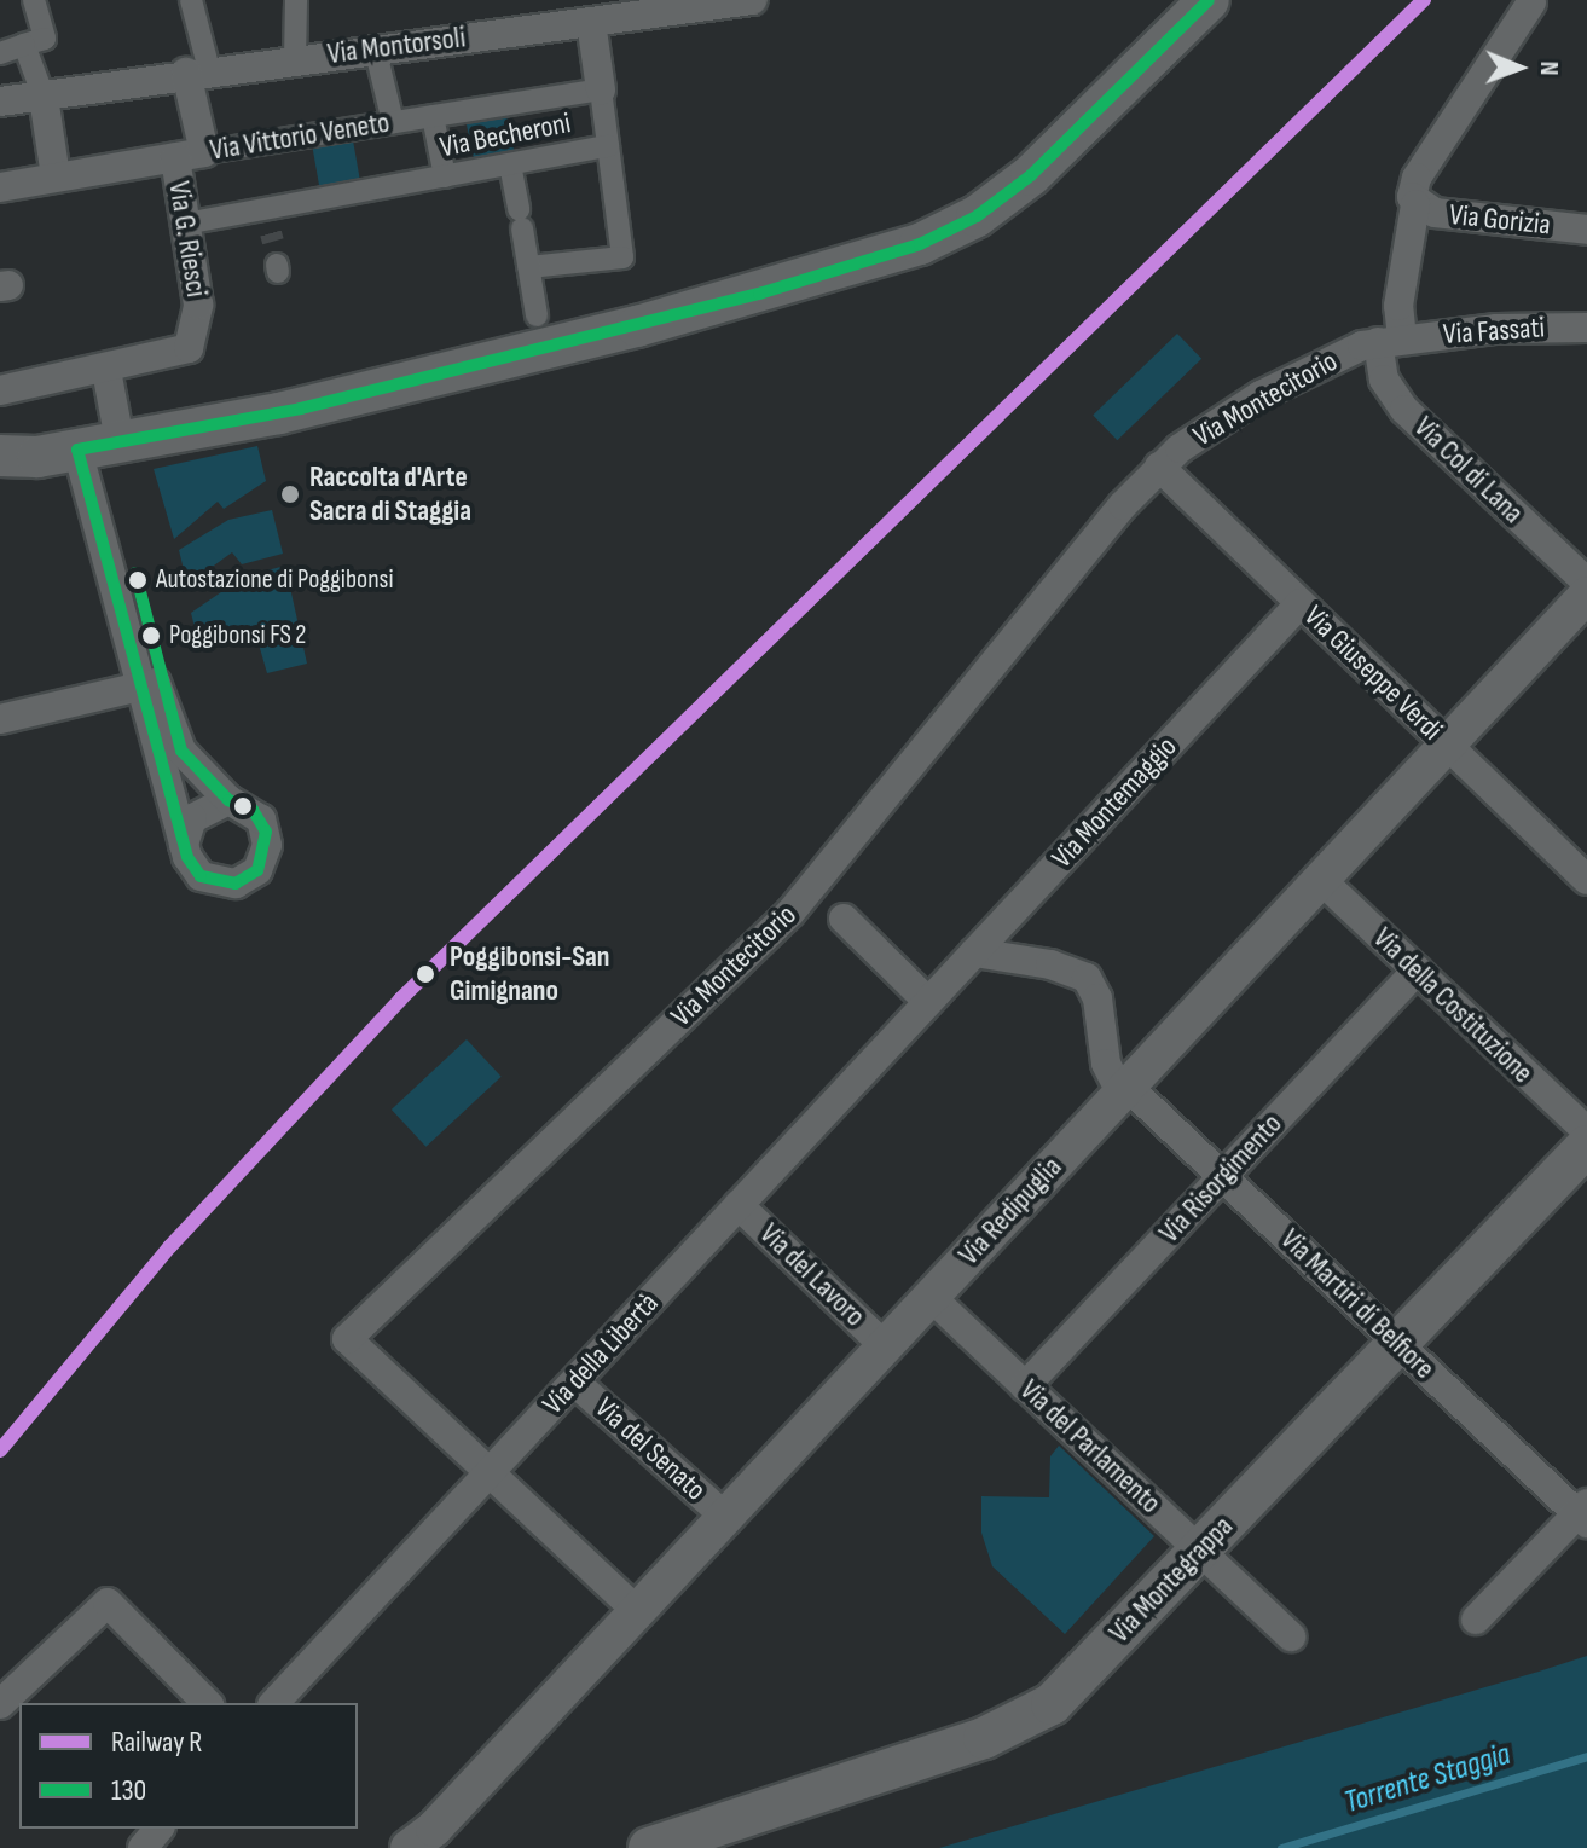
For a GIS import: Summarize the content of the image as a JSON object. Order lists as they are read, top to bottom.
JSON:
{
  "streets": {
    "main road": ["Via Montegrappa"],
    "street": [
      "Via Montorsoli",
      "Via Becheroni",
      "Via Vittorio Veneto",
      "Via Gorizia",
      "Via G. Riesci",
      "Via Fassati",
      "Via Montecitorio",
      "Via Col di Lana",
      "Via Giuseppe Verdi",
      "Via Montemaggio",
      "Via della Costituzione",
      "Via Risorgimento",
      "Via Redipuglia",
      "Via del Lavoro",
      "Via Martiri di Belfiore",
      "Via della Libertà",
      "Via del Parlamento",
      "Via del Senato"
    ]
  },
  "crossings": [
    ["Via Becheroni", "Via G. Riesci"],
    ["Via Vittorio Veneto", "Via G. Riesci"],
    ["Via Gorizia", "Via Fassati"],
    ["Via Gorizia", "Via Montecitorio"],
    ["Via Gorizia", "Via Col di Lana"],
    ["Via Fassati", "Via Montecitorio"],
    ["Via Fassati", "Via Col di Lana"],
    ["Via Montecitorio", "Via Col di Lana"],
    ["Via Montecitorio", "Via Giuseppe Verdi"],
    ["Via Montecitorio", "Via Redipuglia"],
    ["Via Montecitorio", "Via della Libertà"],
    ["Via Giuseppe Verdi", "Via Montemaggio"],
    ["Via Giuseppe Verdi", "Via Redipuglia"],
    ["Via Montemaggio", "Via della Libertà"],
    ["Via della Costituzione", "Via Risorgimento"],
    ["Via della Costituzione", "Via Redipuglia"],
    ["Via Risorgimento", "Via Martiri di Belfiore"],
    ["Via Risorgimento", "Via del Parlamento"],
    ["Via Redipuglia", "Via del Lavoro"],
    ["Via Redipuglia", "Via Martiri di Belfiore"],
    ["Via Redipuglia", "Via del Parlamento"],
    ["Via Redipuglia", "Via del Senato"],
    ["Via del Lavoro", "Via della Libertà"],
    ["Via Martiri di Belfiore", "Via Montegrappa"],
    ["Via della Libertà", "Via del Senato"],
    ["Via del Parlamento", "Via Montegrappa"]
  ],
  "water": ["Torrente Staggia"],
  "places": [
    "Raccolta d'Arte Sacra di Staggia",
    "Autostazione di Poggibonsi",
    "Poggibonsi FS 2",
    "Poggibonsi-San Gimignano"
  ],
  "lines": ["rail line R", "transit line 130"],
  "legend": ["Railway R", "130"],
  "north": "right"
}
